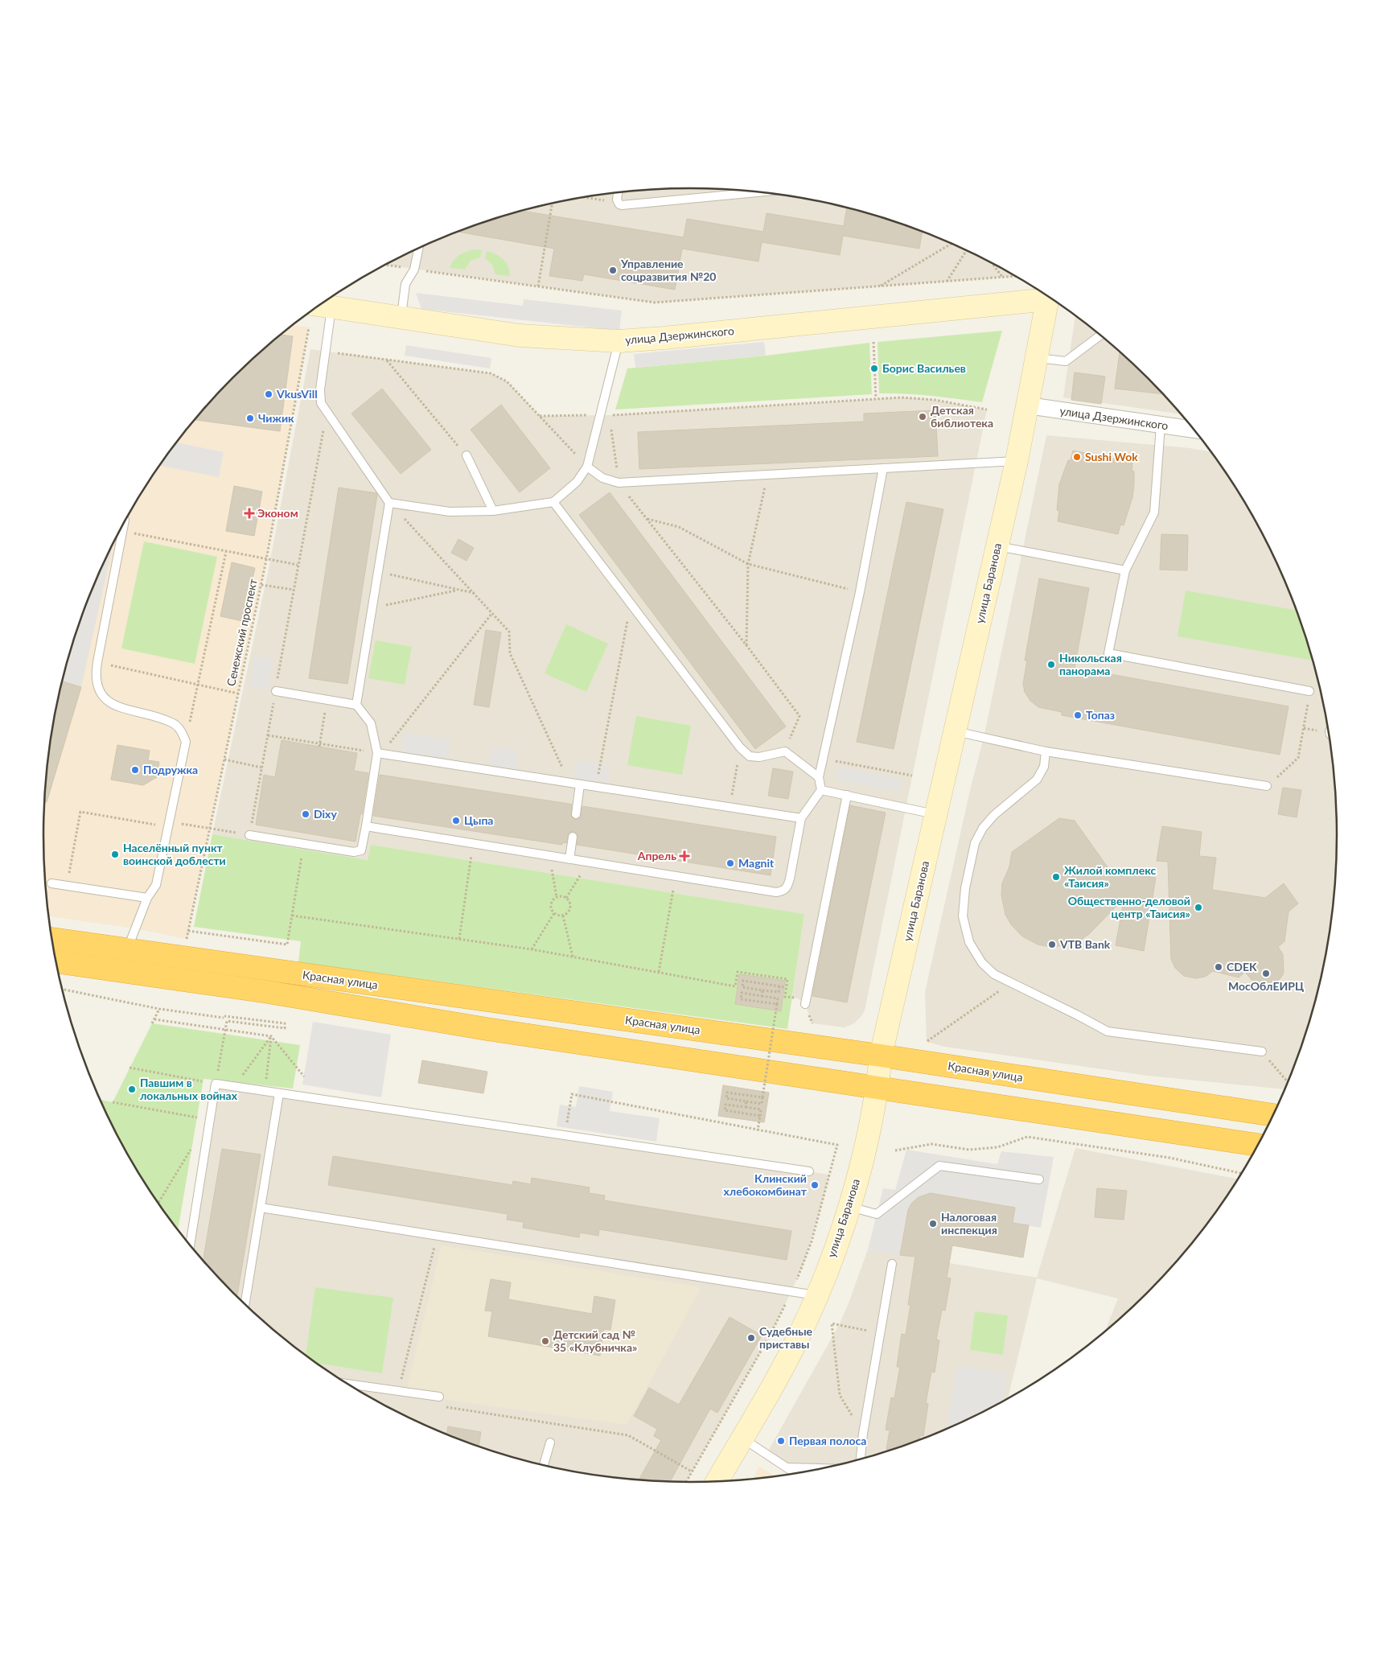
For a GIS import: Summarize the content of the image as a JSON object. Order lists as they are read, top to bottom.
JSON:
{
  "streets": {
    "highway": ["Красная улица"],
    "street": ["улица Дзержинского", "улица Баранова"],
    "path": ["Сенежский проспект"]
  },
  "crossings": [
    ["улица Дзержинского", "улица Баранова"],
    ["улица Баранова", "Красная улица"]
  ],
  "places": {
    "other": [
      "Управление соцразвития №20",
      "Борис Васильев",
      "VkusVill",
      "Детская библиотека",
      "Чижик",
      "Sushi Wok",
      "Никольская панорама",
      "Топаз",
      "Подружка",
      "Dixy",
      "Цыпа",
      "Населённый пункт воинской доблести",
      "Magnit",
      "Жилой комплекс «Таисия»",
      "Общественно-деловой центр «Таисия»",
      "VTB Bank",
      "CDEK",
      "МосОблЕИРЦ",
      "Павшим в локальных войнах",
      "Клинский хлебокомбинат",
      "Налоговая инспекция",
      "Судебные приставы",
      "Детский сад № 35 «Клубничка»",
      "Первая полоса"
    ],
    "health": ["Эконом", "Апрель"]
  }
}
